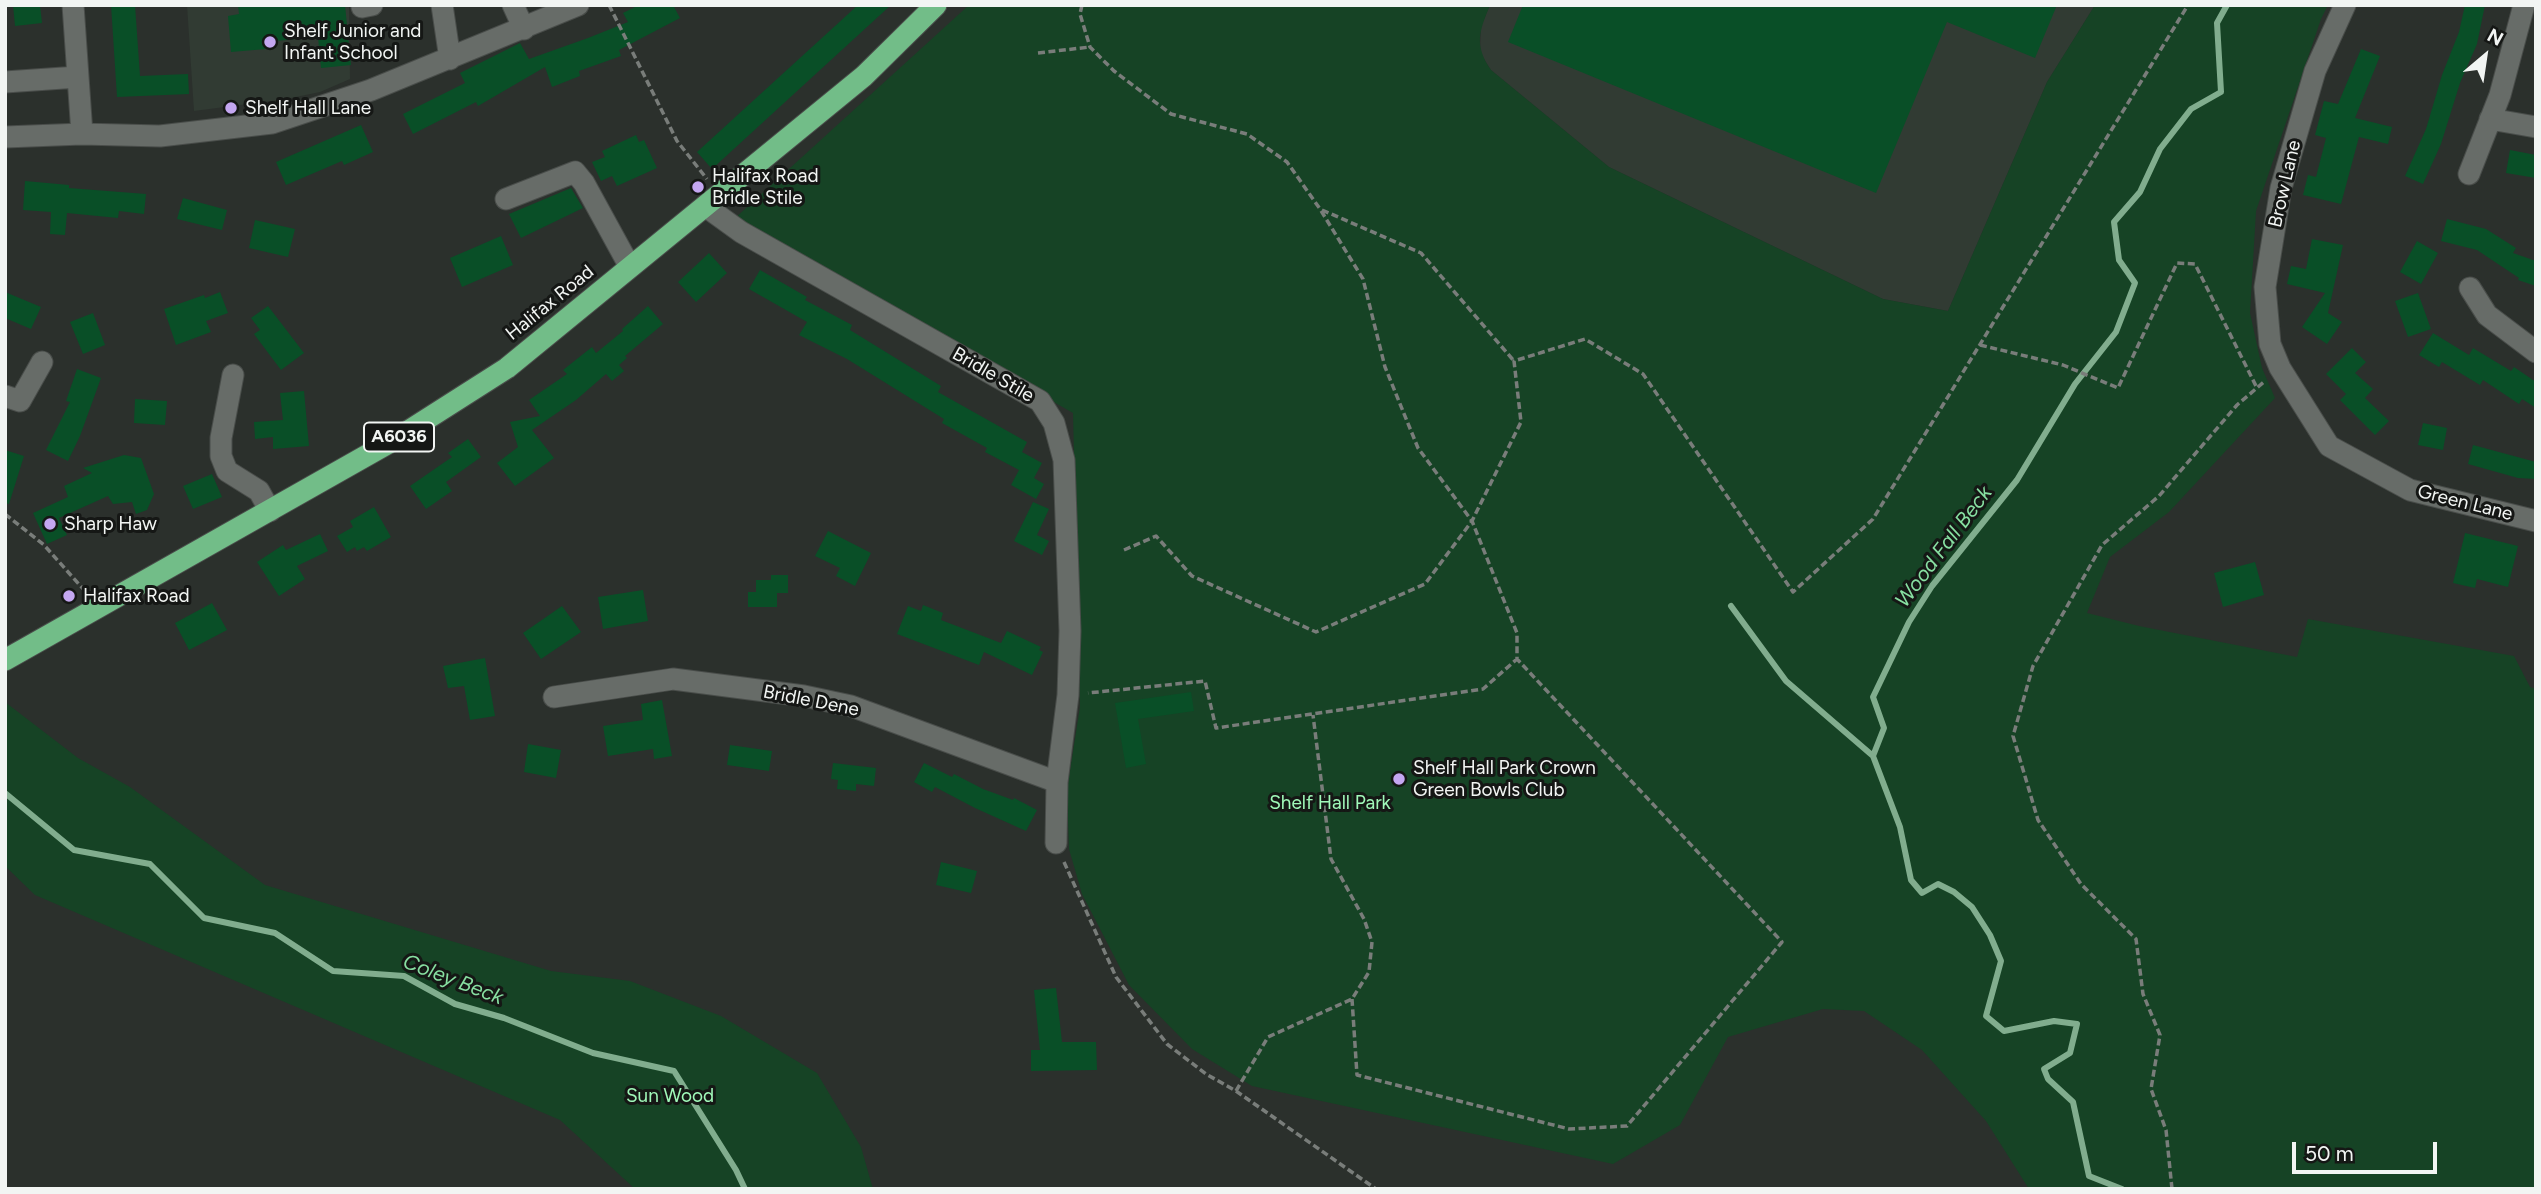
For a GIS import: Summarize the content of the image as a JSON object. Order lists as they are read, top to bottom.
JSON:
{
  "streets": {
    "highway": ["Halifax Road", "A6036"],
    "street": [
      "Brow Lane",
      "Bridle Stile",
      "Green Lane",
      "Bridle Dene"
    ]
  },
  "crossings": [
    ["Brow Lane", "Green Lane"],
    ["Halifax Road", "Bridle Stile"],
    ["Bridle Stile", "Bridle Dene"]
  ],
  "water": ["Wood Fall Beck", "Coley Beck"],
  "parks": ["Shelf Hall Park", "Sun Wood"],
  "places": [
    "Shelf Junior and Infant School",
    "Shelf Hall Lane",
    "Halifax Road Bridle Stile",
    "Sharp Haw",
    "Halifax Road",
    "Shelf Hall Park Crown Green Bowls Club"
  ],
  "scale_bar": "50 m",
  "north": "top right"
}
